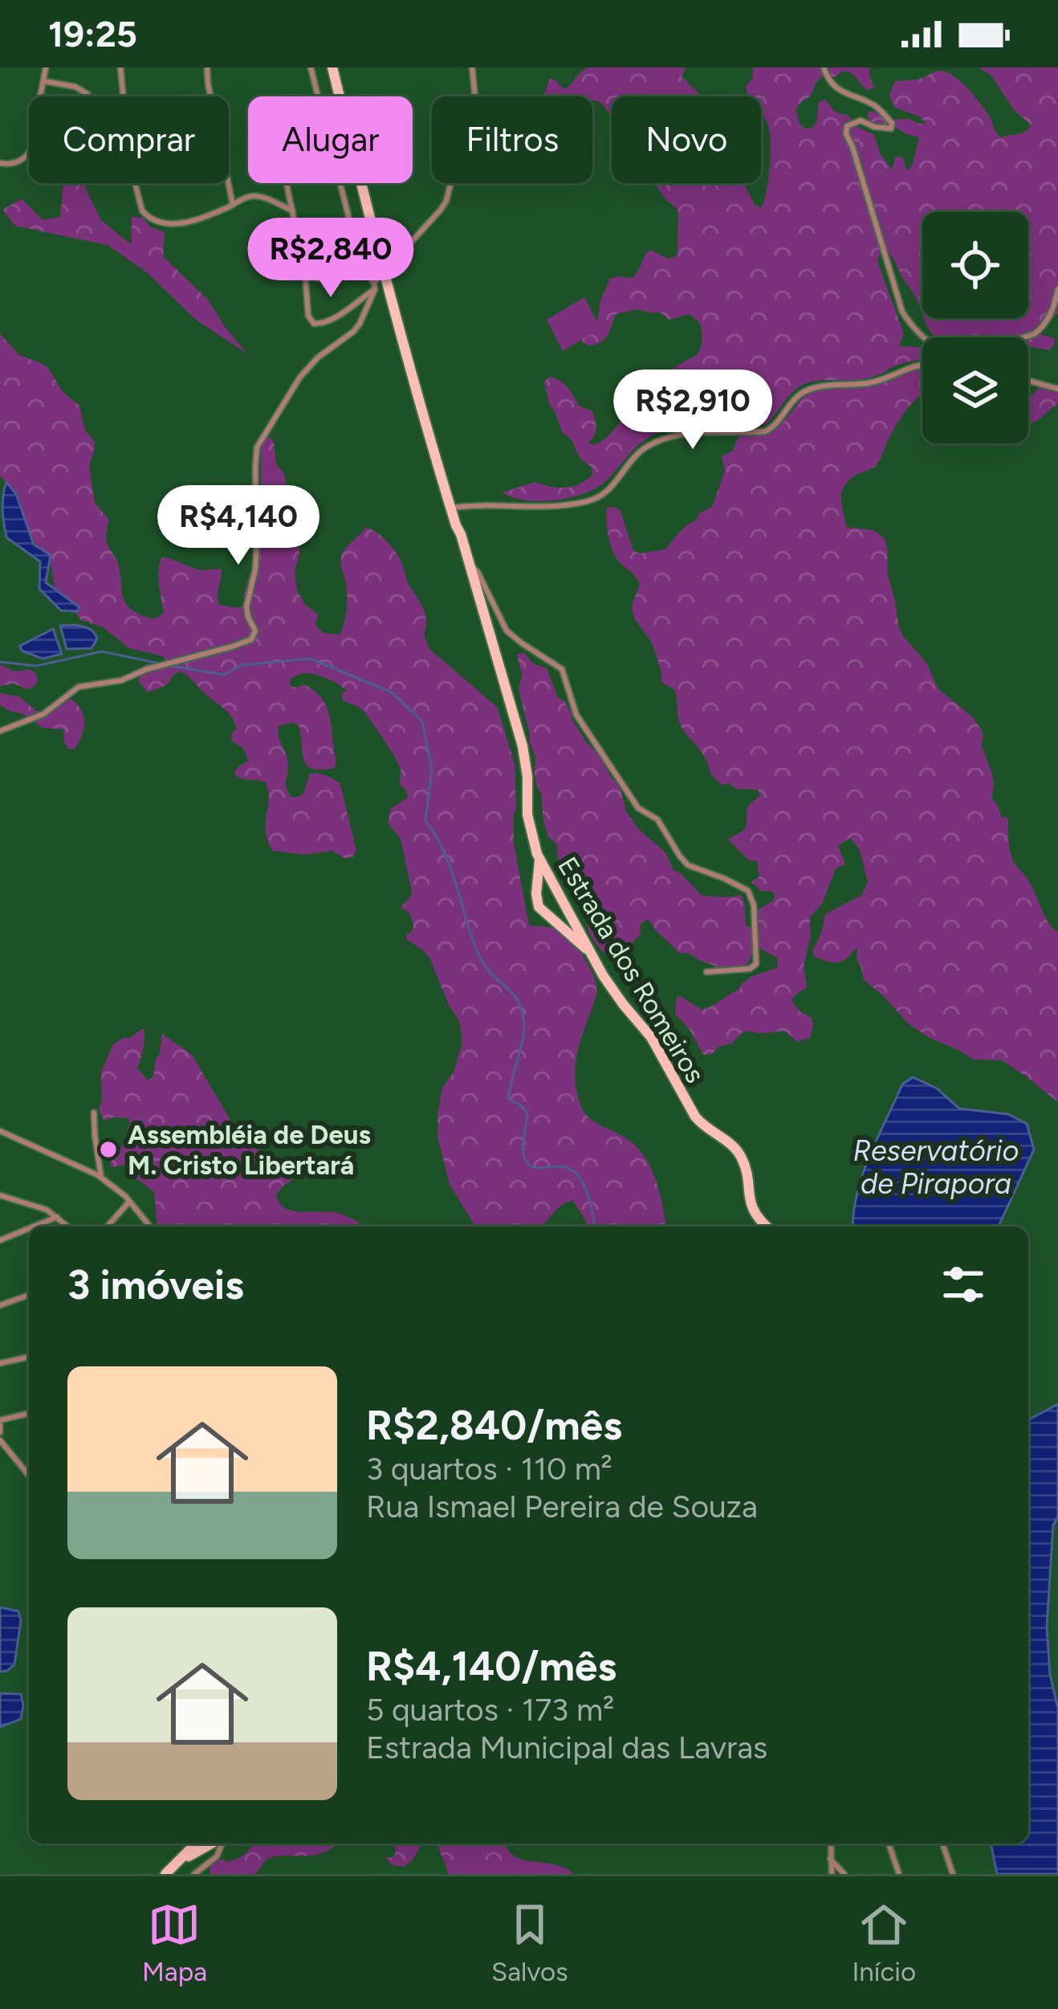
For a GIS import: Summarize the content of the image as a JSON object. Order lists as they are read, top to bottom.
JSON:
{
  "streets": {
    "main road": ["Estrada dos Romeiros"]
  },
  "water": ["Reservatório de Pirapora"],
  "places": ["Assembléia de Deus M. Cristo Libertará"],
  "page": {
    "status": "19:25",
    "chip": [
      "Comprar",
      "Alugar",
      "Filtros",
      "Novo"
    ],
    "price": ["R$2,840", "R$2,910", "R$4,140"],
    "heading": "3 imóveis",
    "list": [
      {
        "name": "R$2,840/mês",
        "note": "3 quartos · 110 m² · Rua Ismael Pereira de Souza"
      },
      {
        "name": "R$4,140/mês",
        "note": "5 quartos · 173 m² · Estrada Municipal das Lavras"
      }
    ],
    "tabs": ["Mapa", "Salvos", "Início"]
  }
}
